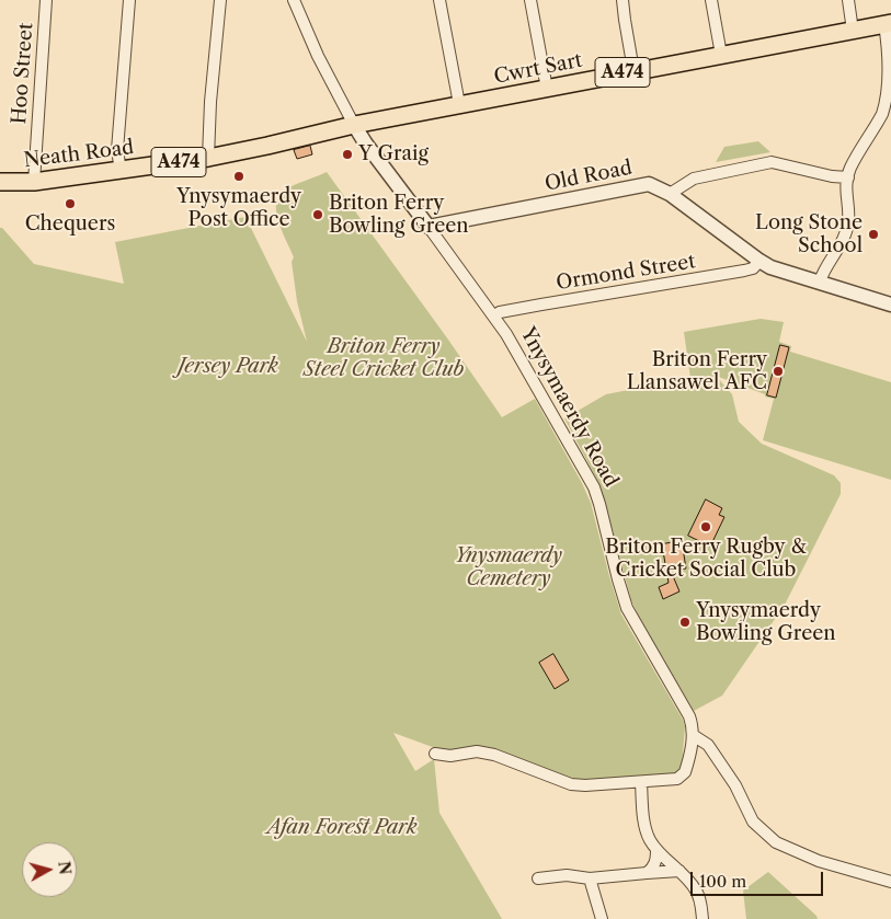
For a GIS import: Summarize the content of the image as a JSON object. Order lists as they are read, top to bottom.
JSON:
{
  "streets": {
    "main road": ["Cwrt Sart", "A474", "Neath Road"],
    "street": [
      "Hoo Street",
      "Old Road",
      "Ormond Street",
      "Ynysymaerdy Road"
    ]
  },
  "crossings": [
    ["Cwrt Sart", "Neath Road"],
    ["Cwrt Sart", "Ynysymaerdy Road"],
    ["Hoo Street", "Neath Road"],
    ["Neath Road", "Ynysymaerdy Road"],
    ["Old Road", "Ormond Street"],
    ["Old Road", "Ynysymaerdy Road"],
    ["Ormond Street", "Ynysymaerdy Road"]
  ],
  "parks": [
    "Briton Ferry Steel Cricket Club",
    "Jersey Park",
    "Ynysmaerdy Cemetery",
    "Afan Forest Park"
  ],
  "places": [
    "Y Graig",
    "Ynysymaerdy Post Office",
    "Chequers",
    "Briton Ferry Bowling Green",
    "Long Stone School",
    "Briton Ferry Llansawel AFC",
    "Briton Ferry Rugby & Cricket Social Club",
    "Ynysymaerdy Bowling Green"
  ],
  "scale_bar": "100 m",
  "north": "right"
}
